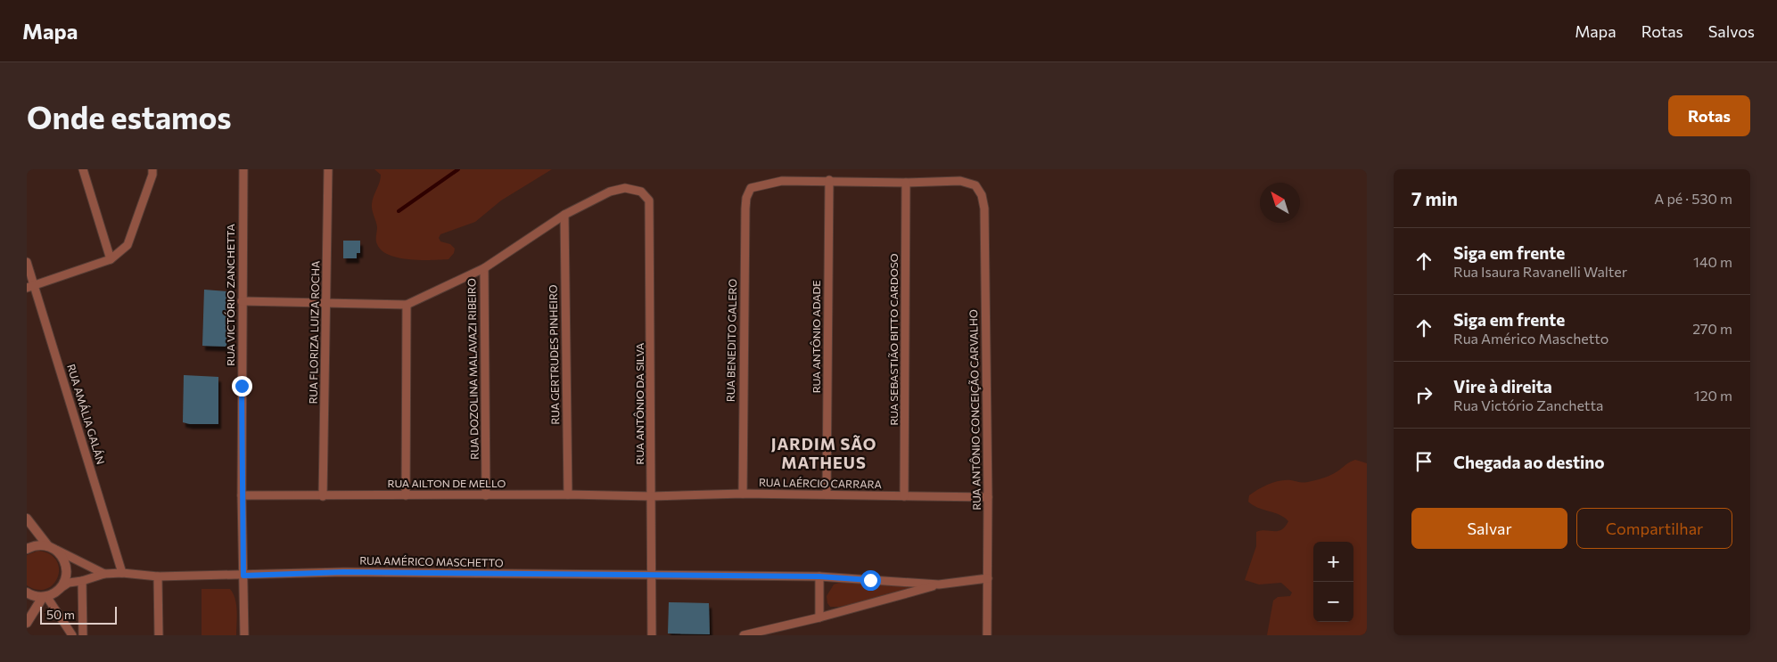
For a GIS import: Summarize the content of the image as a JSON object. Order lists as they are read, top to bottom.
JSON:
{
  "streets": {
    "street": [
      "RUA VICTÓRIO ZANCHETTA",
      "RUA FLORIZA LUIZA ROCHA",
      "RUA ANTÔNIO ADADE",
      "RUA SEBASTIÃO BITTO CARDOSO",
      "RUA BENEDITO GALERO",
      "RUA GERTRUDES PINHEIRO",
      "RUA DOZOLINA MALAVAZI RIBEIRO",
      "RUA ANTÔNIO DA SILVA",
      "RUA ANTÔNIO CONCEIÇÃO CARVALHO",
      "RUA AMÁLIA GALÁN",
      "RUA AILTON DE MELLO",
      "RUA LAÉRCIO CARRARA",
      "RUA AMÉRICO MASCHETTO"
    ]
  },
  "crossings": [
    ["RUA VICTÓRIO ZANCHETTA", "RUA AILTON DE MELLO"],
    ["RUA VICTÓRIO ZANCHETTA", "RUA AMÉRICO MASCHETTO"],
    ["RUA FLORIZA LUIZA ROCHA", "RUA AILTON DE MELLO"],
    ["RUA ANTÔNIO ADADE", "RUA BENEDITO GALERO"],
    ["RUA ANTÔNIO ADADE", "RUA LAÉRCIO CARRARA"],
    ["RUA SEBASTIÃO BITTO CARDOSO", "RUA ANTÔNIO CONCEIÇÃO CARVALHO"],
    ["RUA SEBASTIÃO BITTO CARDOSO", "RUA LAÉRCIO CARRARA"],
    ["RUA BENEDITO GALERO", "RUA LAÉRCIO CARRARA"],
    ["RUA GERTRUDES PINHEIRO", "RUA ANTÔNIO DA SILVA"],
    ["RUA GERTRUDES PINHEIRO", "RUA AILTON DE MELLO"],
    ["RUA DOZOLINA MALAVAZI RIBEIRO", "RUA AILTON DE MELLO"],
    ["RUA ANTÔNIO DA SILVA", "RUA AILTON DE MELLO"],
    ["RUA ANTÔNIO DA SILVA", "RUA LAÉRCIO CARRARA"],
    ["RUA ANTÔNIO DA SILVA", "RUA AMÉRICO MASCHETTO"],
    ["RUA ANTÔNIO CONCEIÇÃO CARVALHO", "RUA LAÉRCIO CARRARA"],
    ["RUA AMÁLIA GALÁN", "RUA AMÉRICO MASCHETTO"],
    ["RUA AILTON DE MELLO", "RUA LAÉRCIO CARRARA"]
  ],
  "districts": ["JARDIM SÃO MATHEUS"],
  "scale_bar": "50 m",
  "north": "top left",
  "page": {
    "header": "Mapa",
    "nav": ["Mapa", "Rotas", "Salvos"],
    "buttons": [
      "Rotas",
      ["Salvar", "Compartilhar"]
    ],
    "title": "Onde estamos",
    "heading": ["7 min", "A pé · 530 m"],
    "list": [
      ["Siga em frente", "Rua Isaura Ravanelli Walter", "140 m"],
      ["Siga em frente", "Rua Américo Maschetto", "270 m"],
      ["Vire à direita", "Rua Victório Zanchetta", "120 m"],
      "Chegada ao destino"
    ],
    "map_buttons": ["+", "−"],
    "scale": "50 m"
  }
}
